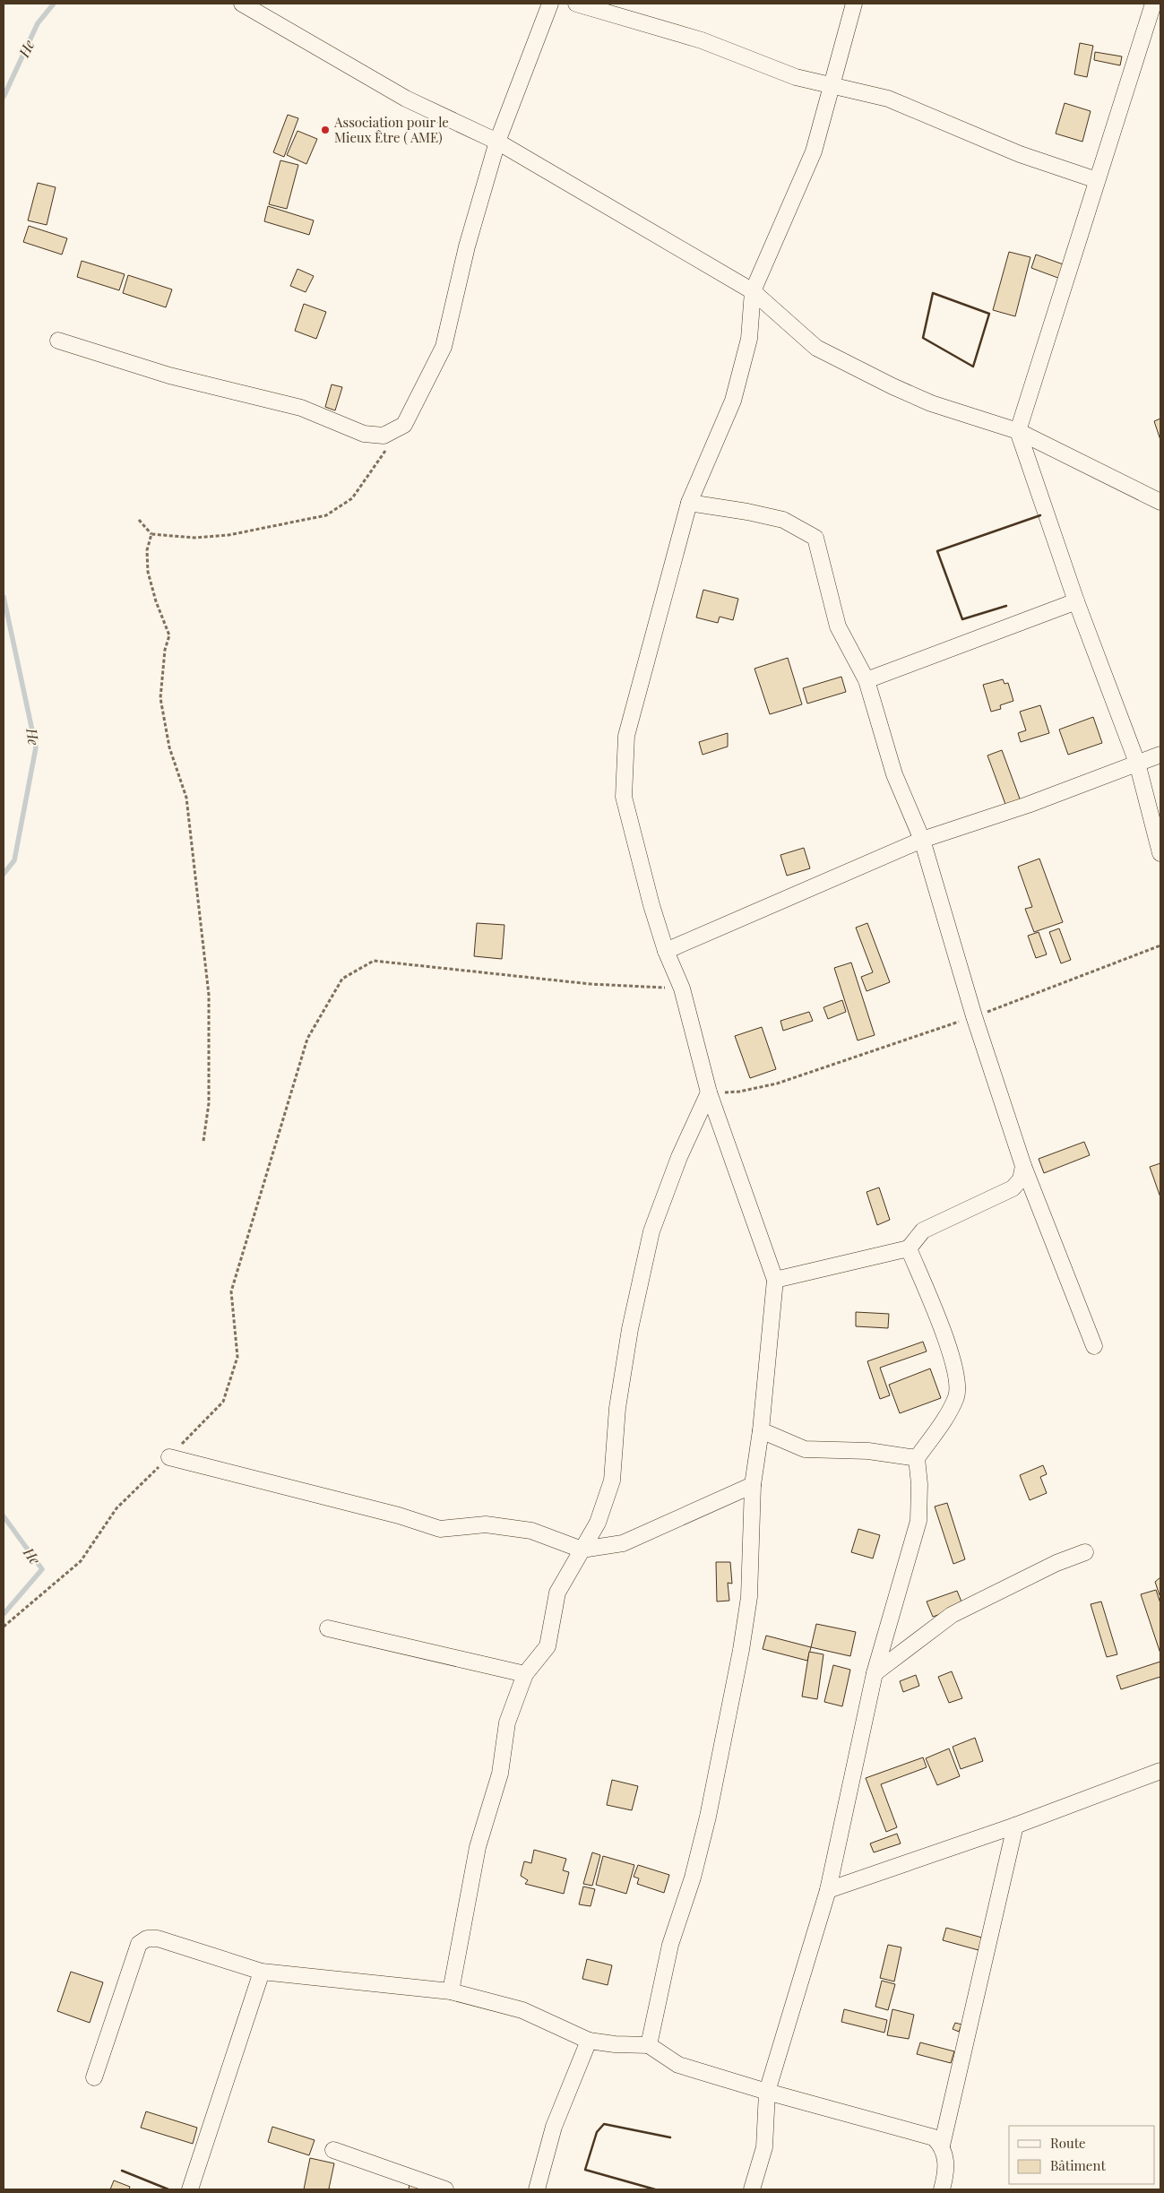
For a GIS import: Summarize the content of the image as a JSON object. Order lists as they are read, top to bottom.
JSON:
{
  "water": ["He"],
  "places": ["Association pour le Mieux Être ( AME)"],
  "legend": ["Route", "Bâtiment"]
}
